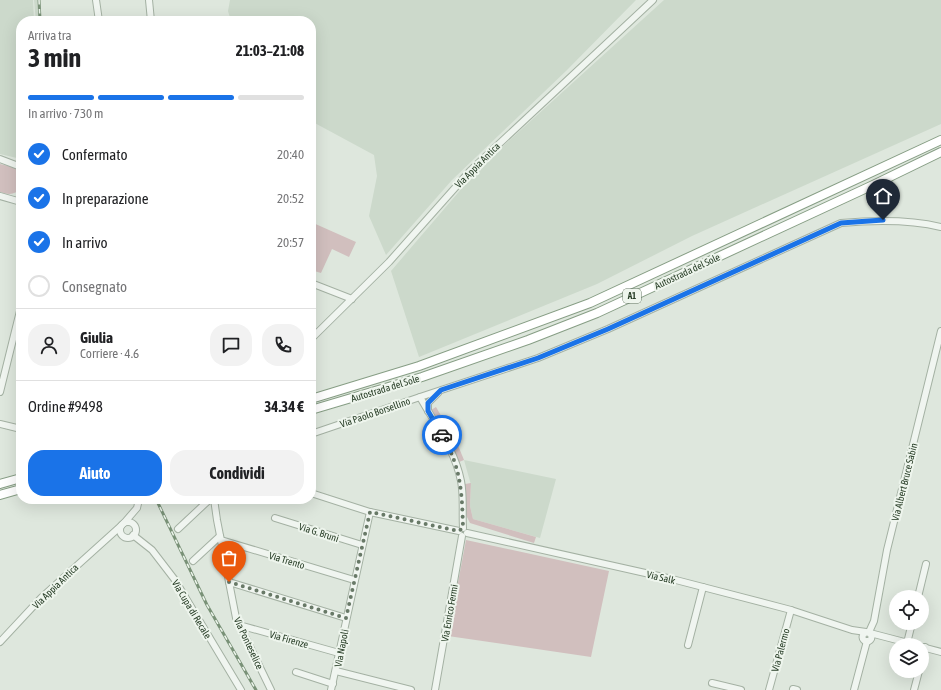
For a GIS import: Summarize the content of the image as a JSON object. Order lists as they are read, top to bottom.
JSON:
{
  "streets": {
    "highway": ["Autostrada del Sole", "A1"],
    "street": [
      "Via Appia Antica",
      "Via Paolo Borsellino",
      "Via Albert Bruce Sabin",
      "Via G. Bruni",
      "Via Trento",
      "Via Salk",
      "Via Cupa di Recale",
      "Via Enrico Fermi",
      "Via Firenze",
      "Via Ponteselice",
      "Via Napoli",
      "Via Palermo"
    ]
  },
  "crossings": [
    ["Via Appia Antica", "Via Cupa di Recale"],
    ["Via Paolo Borsellino", "Via Salk"],
    ["Via Paolo Borsellino", "Via Enrico Fermi"],
    ["Via Albert Bruce Sabin", "Via Salk"],
    ["Via G. Bruni", "Via Napoli"],
    ["Via Trento", "Via Ponteselice"],
    ["Via Trento", "Via Napoli"],
    ["Via Salk", "Via Enrico Fermi"],
    ["Via Salk", "Via Napoli"],
    ["Via Salk", "Via Palermo"],
    ["Via Firenze", "Via Ponteselice"],
    ["Via Firenze", "Via Napoli"]
  ],
  "page": {
    "heading": ["3 min", "Arriva tra", "21:03–21:08"],
    "panel": [
      "Giulia",
      "Corriere · 4.6",
      "Ordine #9498",
      "34.34 €"
    ],
    "bar": "In arrivo · 730 m",
    "list": [
      ["Confermato", "20:40"],
      ["In preparazione", "20:52"],
      ["In arrivo", "20:57"],
      "Consegnato"
    ],
    "buttons": ["Aiuto", "Condividi"]
  }
}
